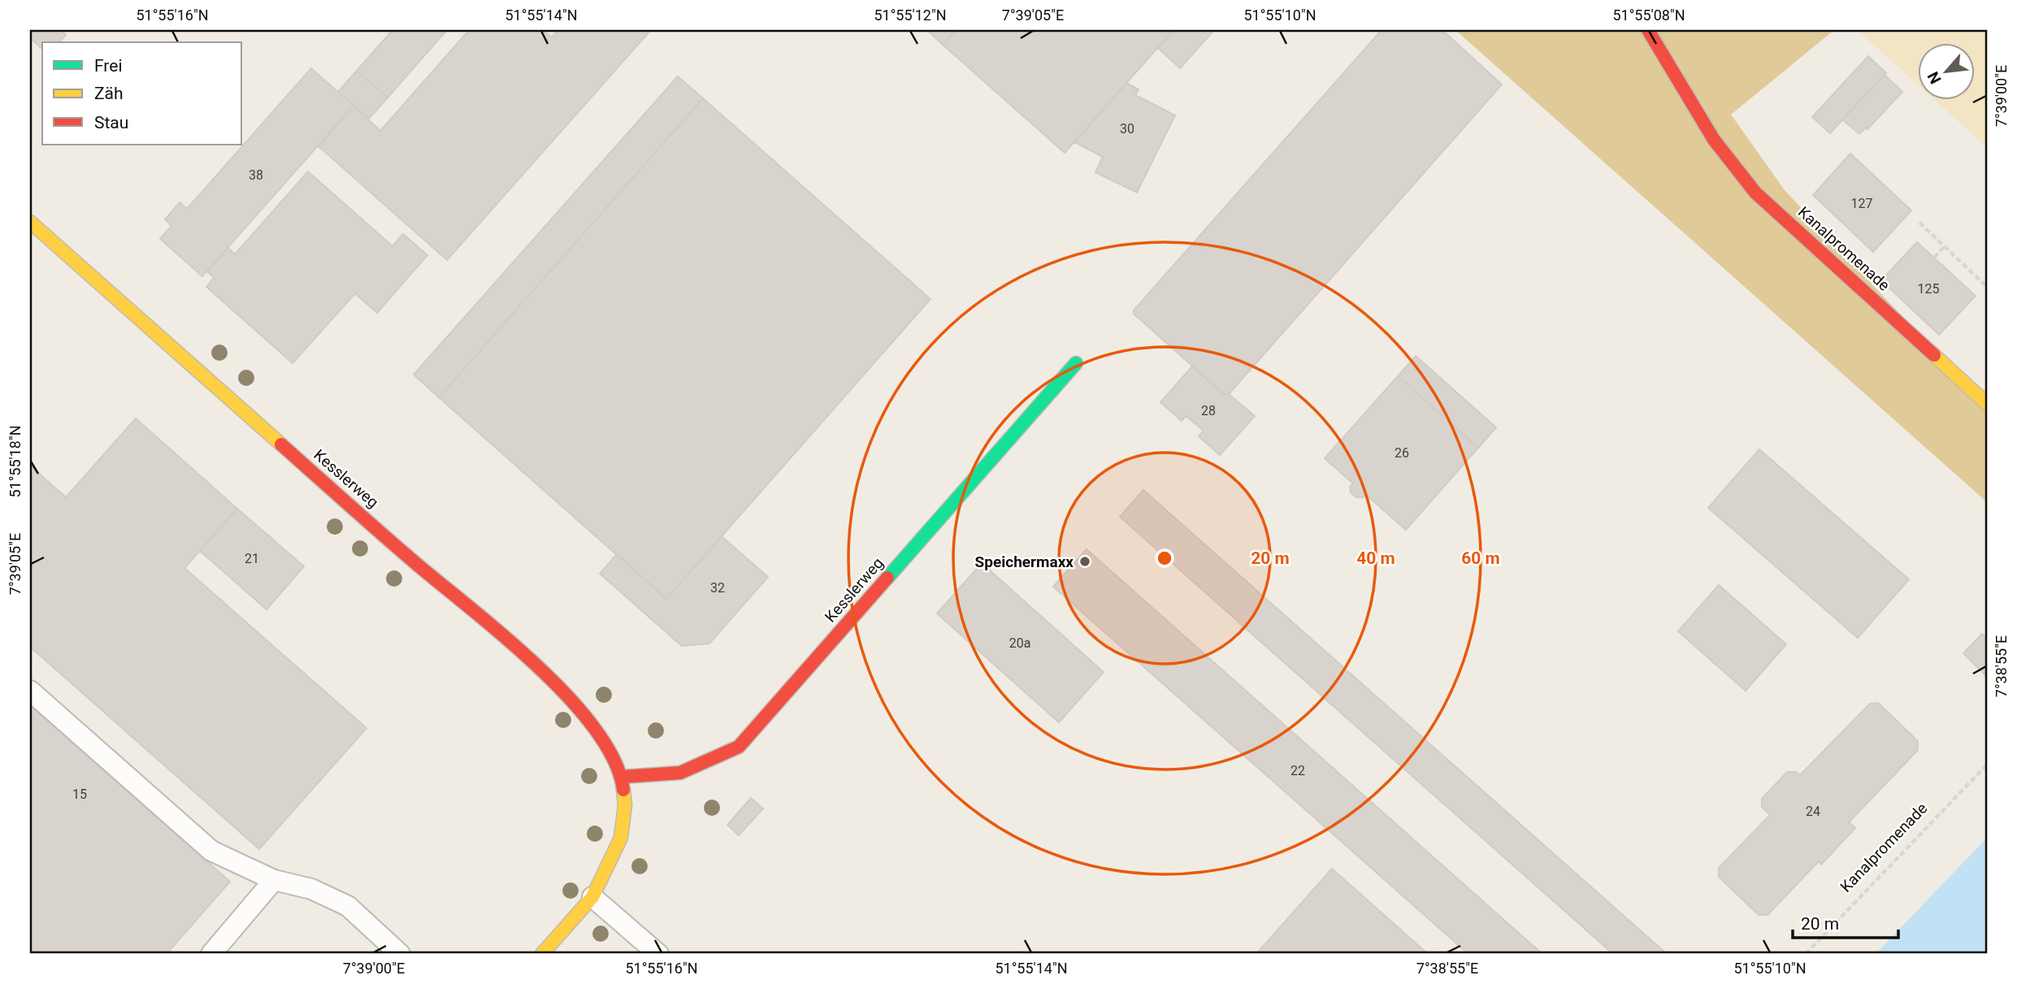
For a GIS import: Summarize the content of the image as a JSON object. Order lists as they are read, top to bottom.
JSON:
{
  "streets": {
    "street": ["Kanalpromenade", "Kesslerweg"]
  },
  "places": ["Speichermaxx"],
  "house_numbers": [
    "30",
    "38",
    "127",
    "125",
    "28",
    "26",
    "21",
    "32",
    "20a",
    "22",
    "15",
    "24"
  ],
  "legend": ["Frei", "Zäh", "Stau"],
  "scale_bar": "20 m",
  "north": "bottom left",
  "coordinates": [
    "51°55'16\"N",
    "51°55'14\"N",
    "51°55'12\"N",
    "7°39'05\"E",
    "51°55'10\"N",
    "51°55'08\"N",
    "7°39'00\"E",
    "51°55'18\"N",
    "7°38'55\"E"
  ],
  "rings": ["20 m", "40 m", "60 m"]
}
